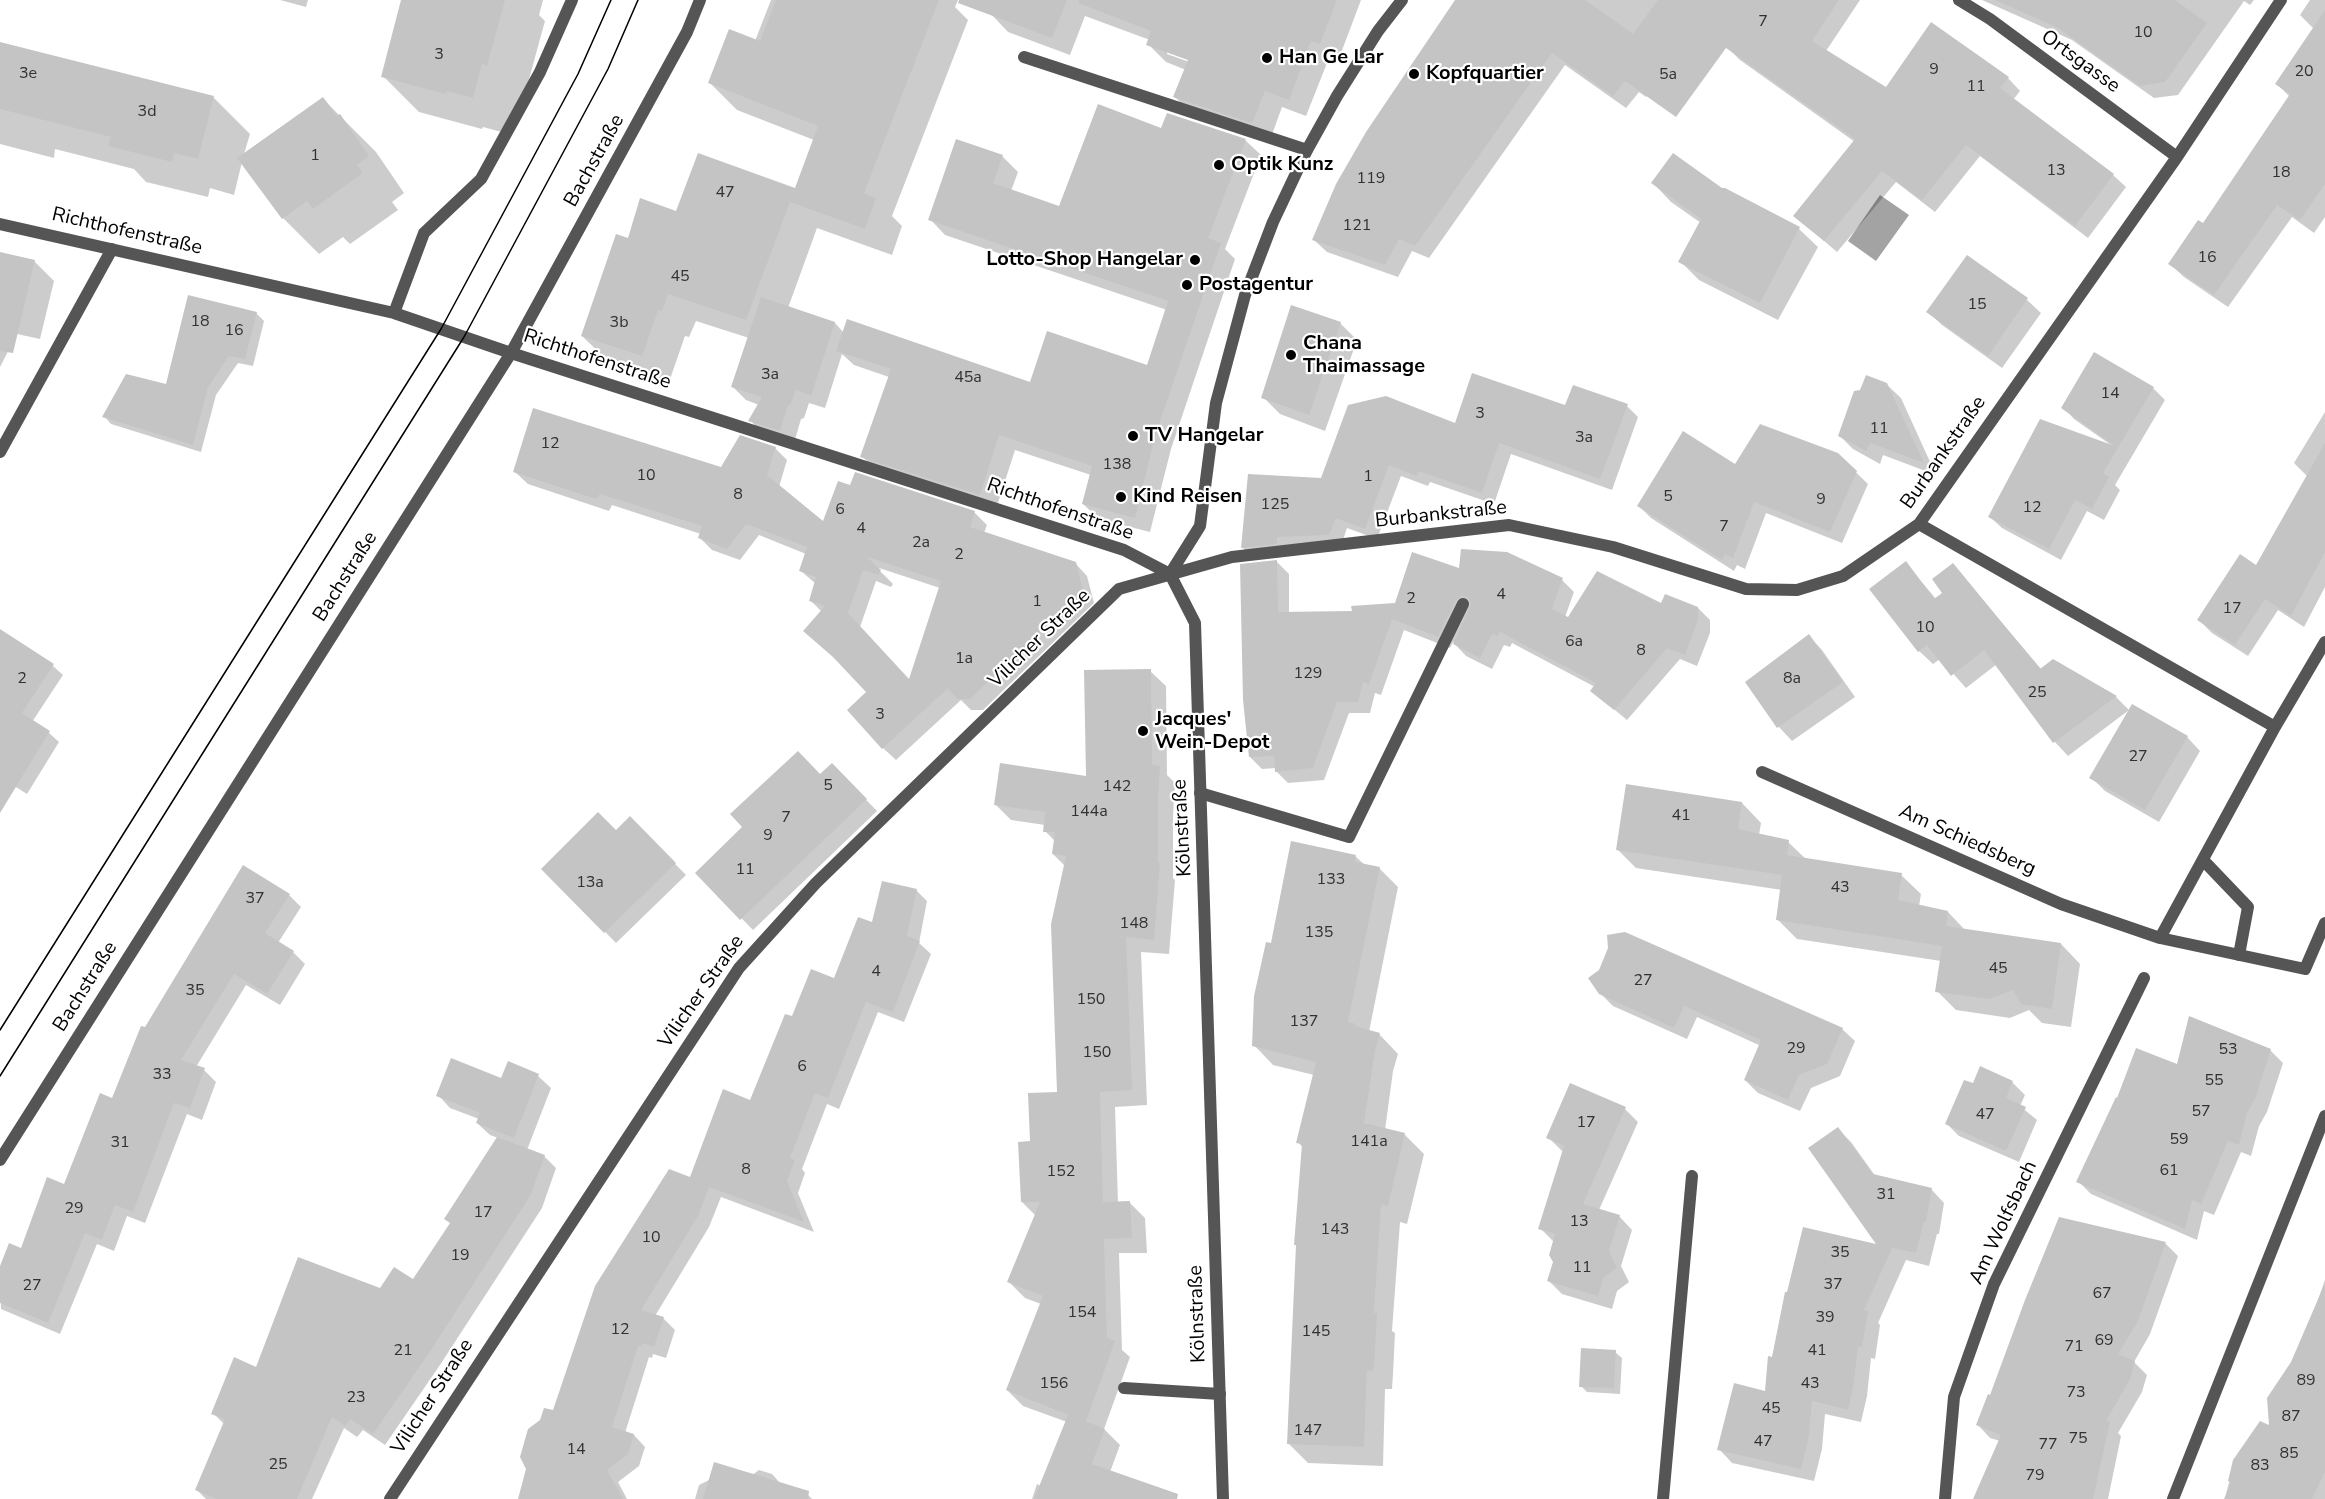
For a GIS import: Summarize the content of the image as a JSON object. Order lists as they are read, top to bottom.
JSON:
{
  "streets": {
    "street": [
      "Ortsgasse",
      "Bachstraße",
      "Richthofenstraße",
      "Burbankstraße",
      "Vilicher Straße",
      "Kölnstraße",
      "Am Schiedsberg",
      "Am Wolfsbach"
    ]
  },
  "crossings": [
    ["Ortsgasse", "Burbankstraße"],
    ["Bachstraße", "Richthofenstraße"],
    ["Richthofenstraße", "Burbankstraße"],
    ["Richthofenstraße", "Vilicher Straße"],
    ["Richthofenstraße", "Kölnstraße"],
    ["Burbankstraße", "Vilicher Straße"],
    ["Burbankstraße", "Kölnstraße"],
    ["Vilicher Straße", "Kölnstraße"]
  ],
  "places": [
    "Han Ge Lar",
    "Kopfquartier",
    "Optik Kunz",
    "Lotto-Shop Hangelar",
    "Postagentur",
    "Chana Thaimassage",
    "TV Hangelar",
    "Kind Reisen",
    "Jacques' Wein-Depot"
  ],
  "house_numbers": [
    "7",
    "10",
    "3",
    "9",
    "20",
    "3e",
    "5a",
    "11",
    "3d",
    "1",
    "13",
    "18",
    "119",
    "47",
    "121",
    "16",
    "45",
    "15",
    "18",
    "3b",
    "16",
    "3a",
    "45a",
    "14",
    "3",
    "11",
    "3a",
    "12",
    "138",
    "10",
    "1",
    "8",
    "5",
    "9",
    "125",
    "12",
    "6",
    "7",
    "4",
    "2a",
    "2",
    "4",
    "2",
    "1",
    "17",
    "10",
    "6a",
    "8",
    "1a",
    "129",
    "2",
    "8a",
    "25",
    "3",
    "27",
    "5",
    "142",
    "144a",
    "41",
    "7",
    "9",
    "11",
    "133",
    "13a",
    "43",
    "37",
    "148",
    "135",
    "45",
    "4",
    "27",
    "35",
    "150",
    "137",
    "29",
    "53",
    "150",
    "6",
    "33",
    "55",
    "57",
    "47",
    "17",
    "59",
    "141a",
    "31",
    "8",
    "61",
    "152",
    "31",
    "29",
    "17",
    "13",
    "143",
    "10",
    "35",
    "19",
    "11",
    "37",
    "27",
    "67",
    "154",
    "39",
    "12",
    "145",
    "69",
    "71",
    "21",
    "41",
    "89",
    "156",
    "43",
    "73",
    "23",
    "45",
    "87",
    "147",
    "75",
    "47",
    "77",
    "14",
    "85",
    "25",
    "83",
    "79"
  ]
}
